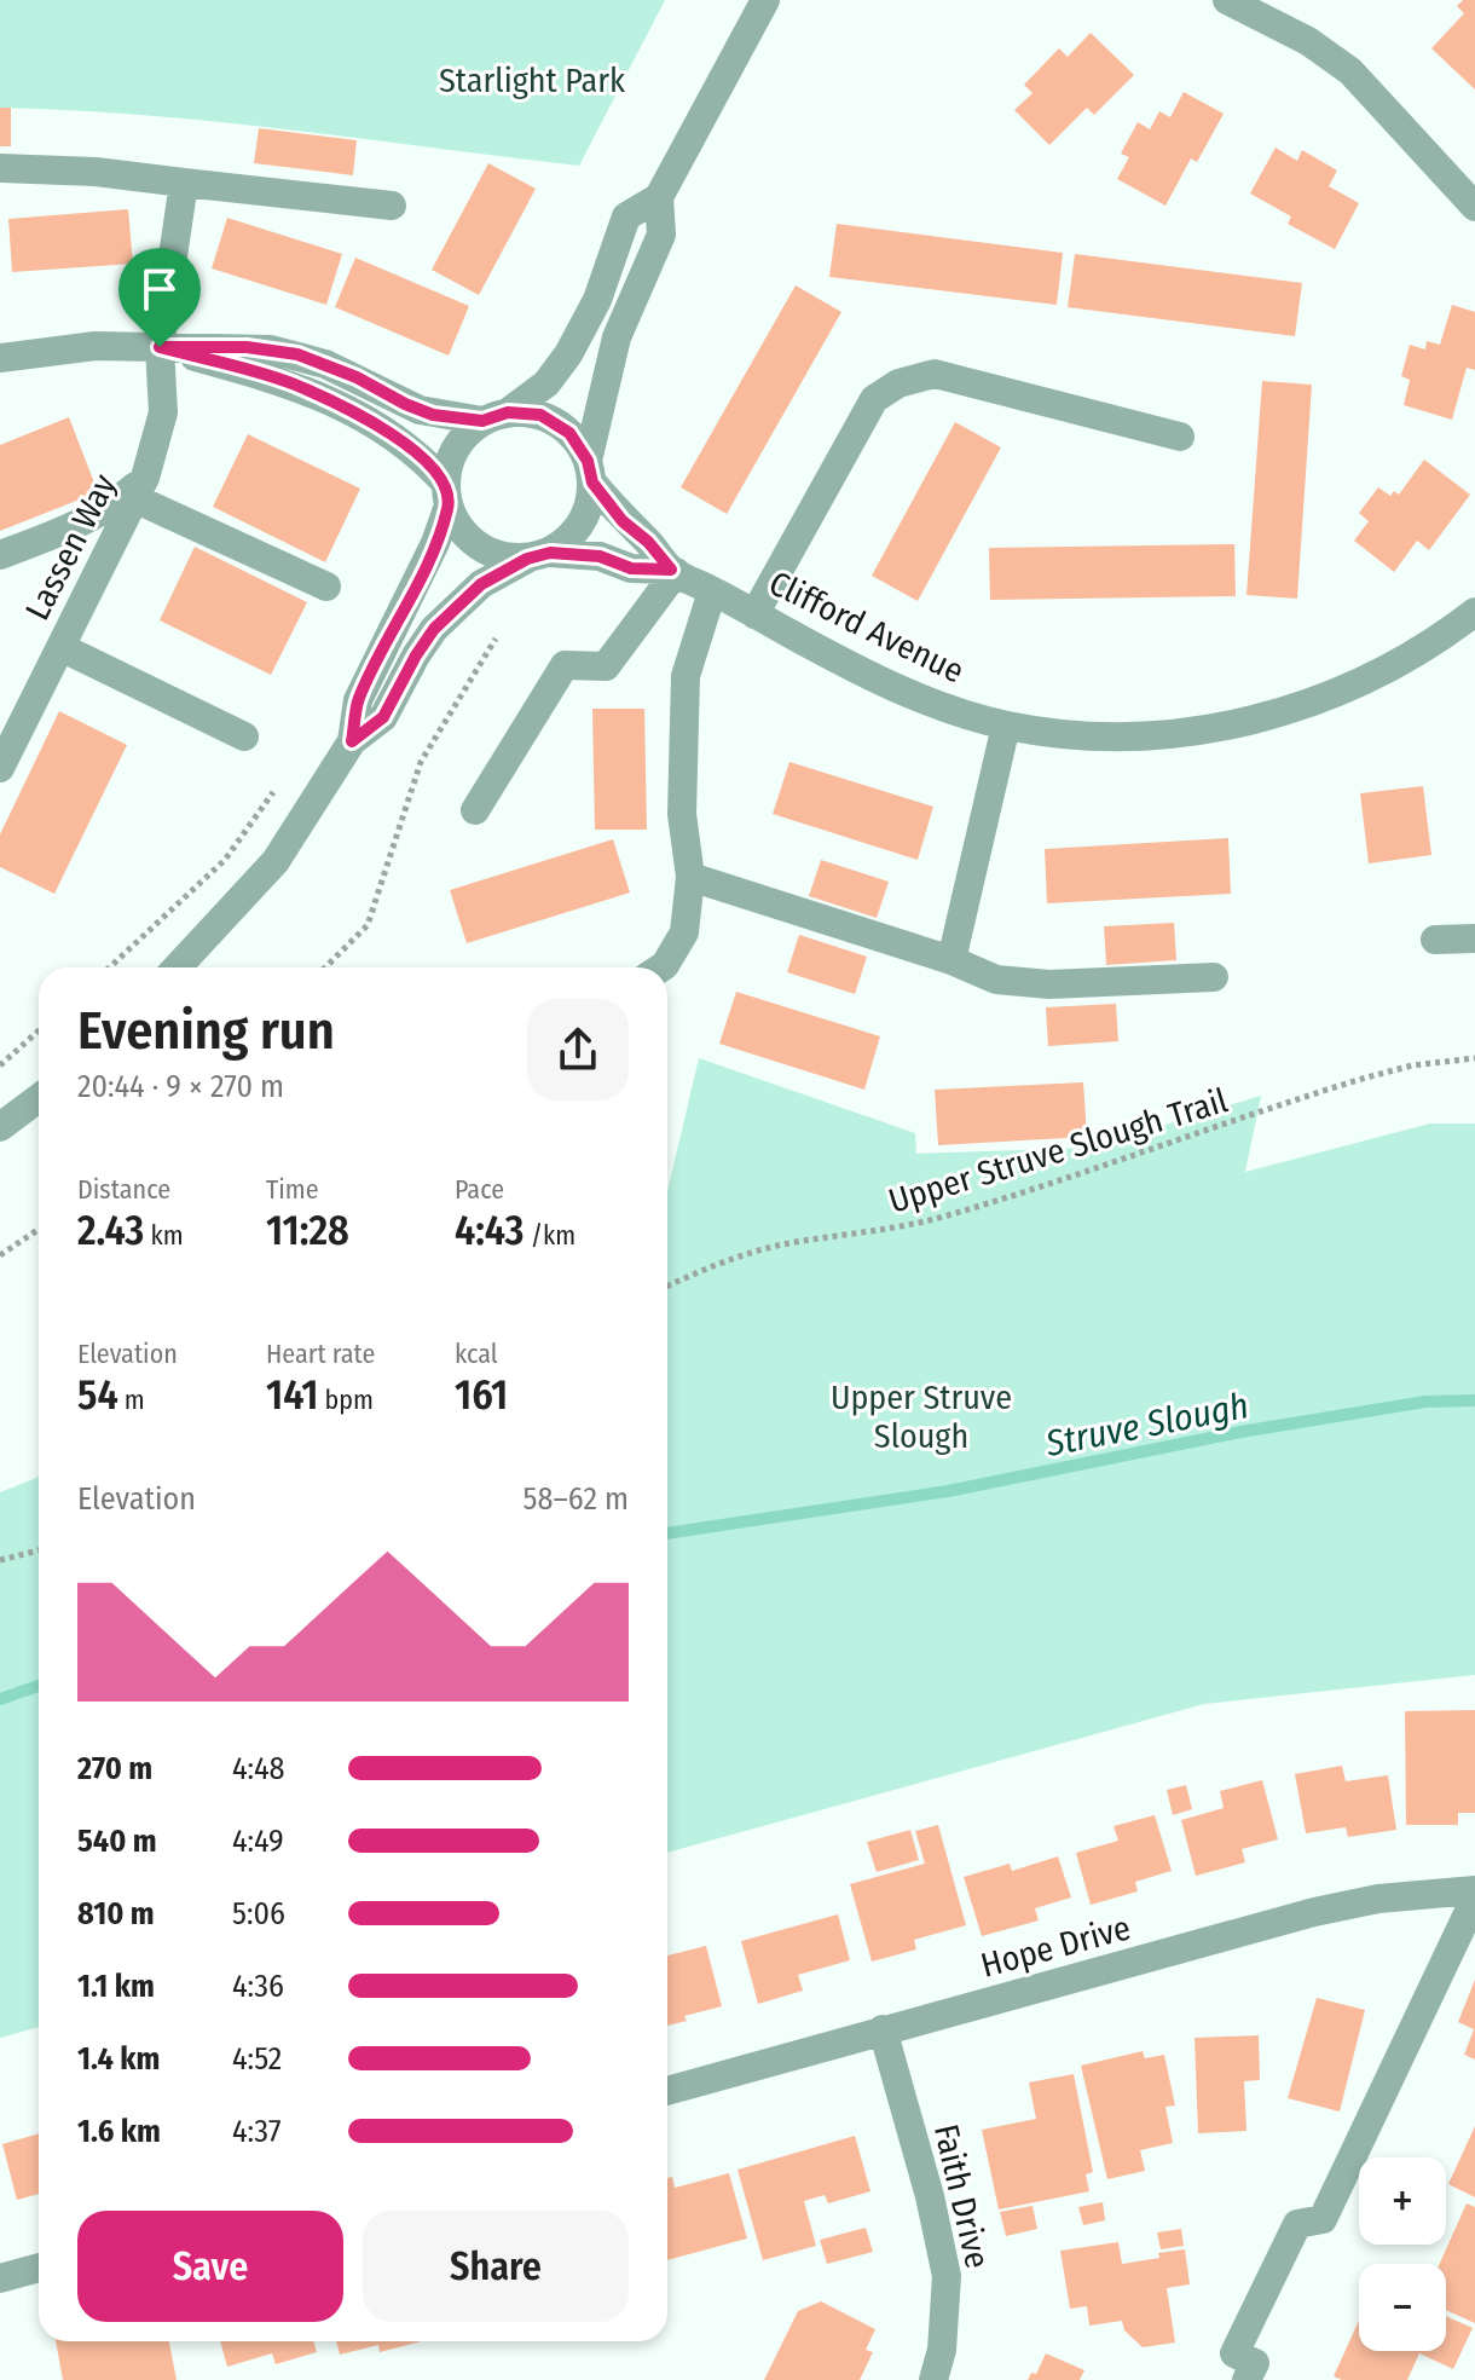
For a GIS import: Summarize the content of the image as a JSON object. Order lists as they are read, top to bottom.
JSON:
{
  "streets": {
    "street": [
      "Lassen Way",
      "Clifford Avenue",
      "Hope Drive",
      "Faith Drive"
    ],
    "path": ["Upper Struve Slough Trail"]
  },
  "crossings": [
    ["Hope Drive", "Faith Drive"]
  ],
  "water": ["Struve Slough"],
  "parks": ["Starlight Park", "Upper Struve Slough"],
  "page": {
    "heading": ["Evening run", "20:44 · 9 × 270 m"],
    "stats": [
      ["Distance", "2.43 km"],
      ["Time", "11:28"],
      ["Pace", "4:43 /km"],
      ["Elevation", "54 m"],
      ["Heart rate", "141 bpm"],
      ["kcal", "161"]
    ],
    "chart": ["Elevation", "58–62 m"],
    "list": [
      {
        "name": "270 m",
        "note": "4:48"
      },
      {
        "name": "540 m",
        "note": "4:49"
      },
      {
        "name": "810 m",
        "note": "5:06"
      },
      {
        "name": "1.1 km",
        "note": "4:36"
      },
      {
        "name": "1.4 km",
        "note": "4:52"
      },
      {
        "name": "1.6 km",
        "note": "4:37"
      }
    ],
    "map_buttons": ["+", "−"],
    "buttons": ["Save", "Share"]
  }
}
